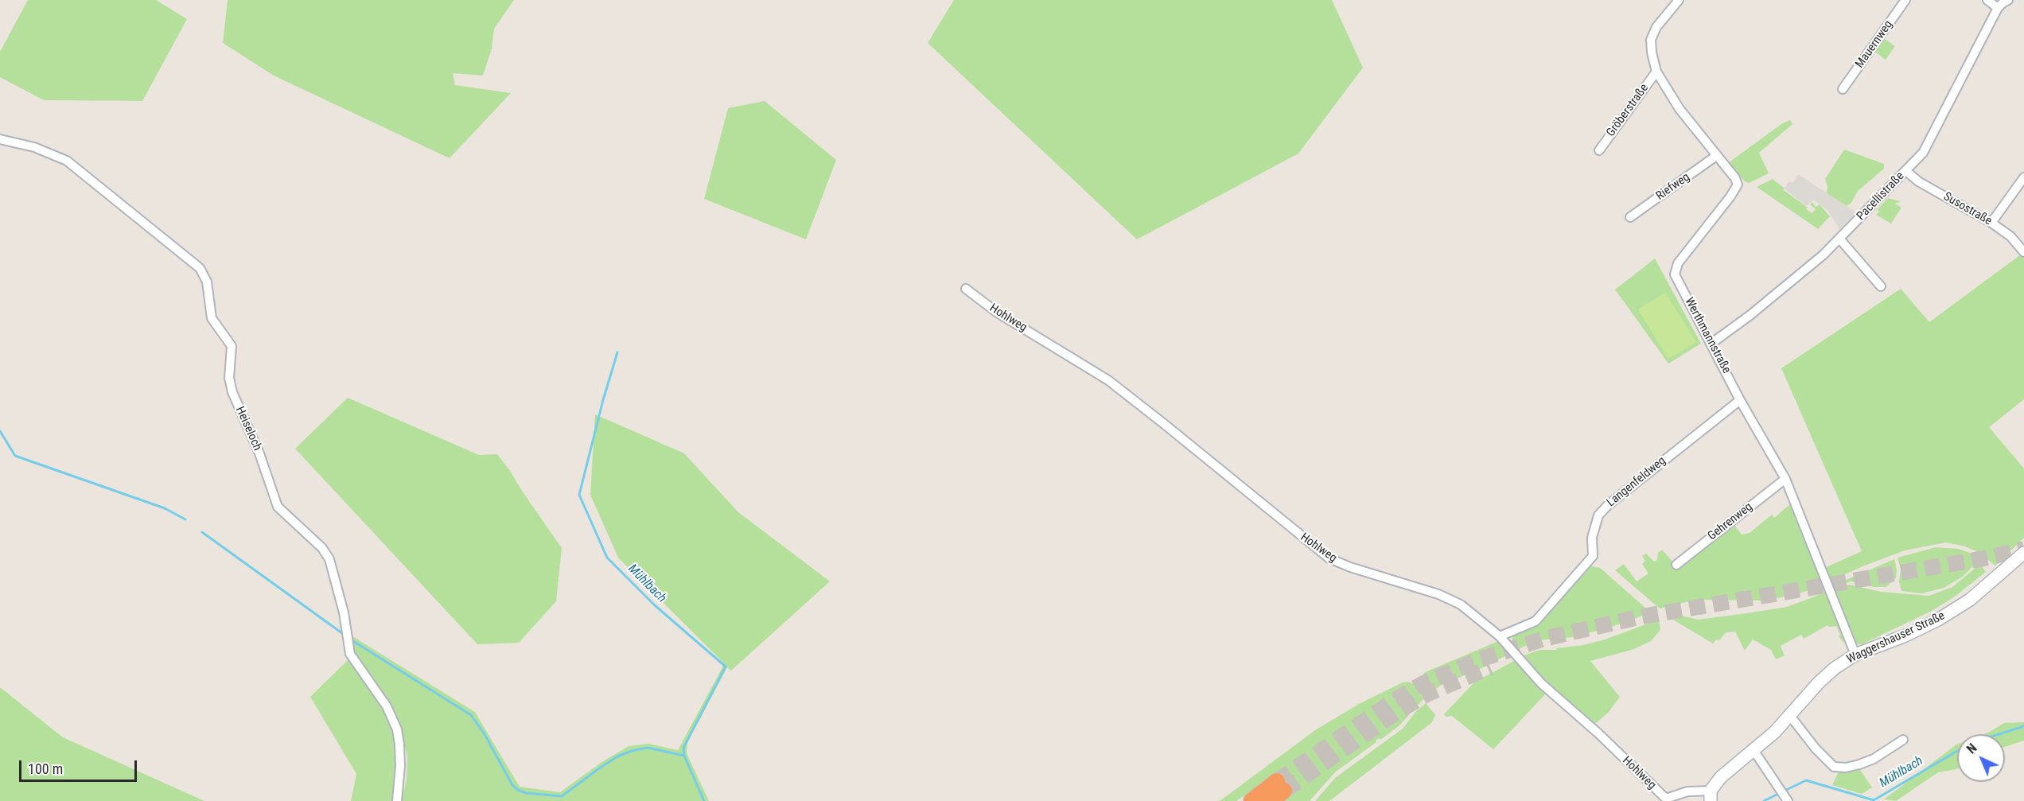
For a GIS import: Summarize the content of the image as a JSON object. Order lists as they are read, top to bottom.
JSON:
{
  "streets": {
    "street": [
      "Mauernweg",
      "Gröberstraße",
      "Riefweg",
      "Pacellistraße",
      "Susostraße",
      "Hohlweg",
      "Werthmannstraße",
      "Heiseloch",
      "Langenfeldweg",
      "Gehrenweg",
      "Waggershauser Straße"
    ]
  },
  "crossings": [
    ["Gröberstraße", "Werthmannstraße"],
    ["Riefweg", "Werthmannstraße"],
    ["Pacellistraße", "Susostraße"],
    ["Pacellistraße", "Werthmannstraße"],
    ["Hohlweg", "Langenfeldweg"],
    ["Hohlweg", "Waggershauser Straße"],
    ["Werthmannstraße", "Langenfeldweg"],
    ["Werthmannstraße", "Gehrenweg"],
    ["Werthmannstraße", "Waggershauser Straße"]
  ],
  "water": ["Mühlbach"],
  "scale_bar": "100 m",
  "north": "top left"
}
